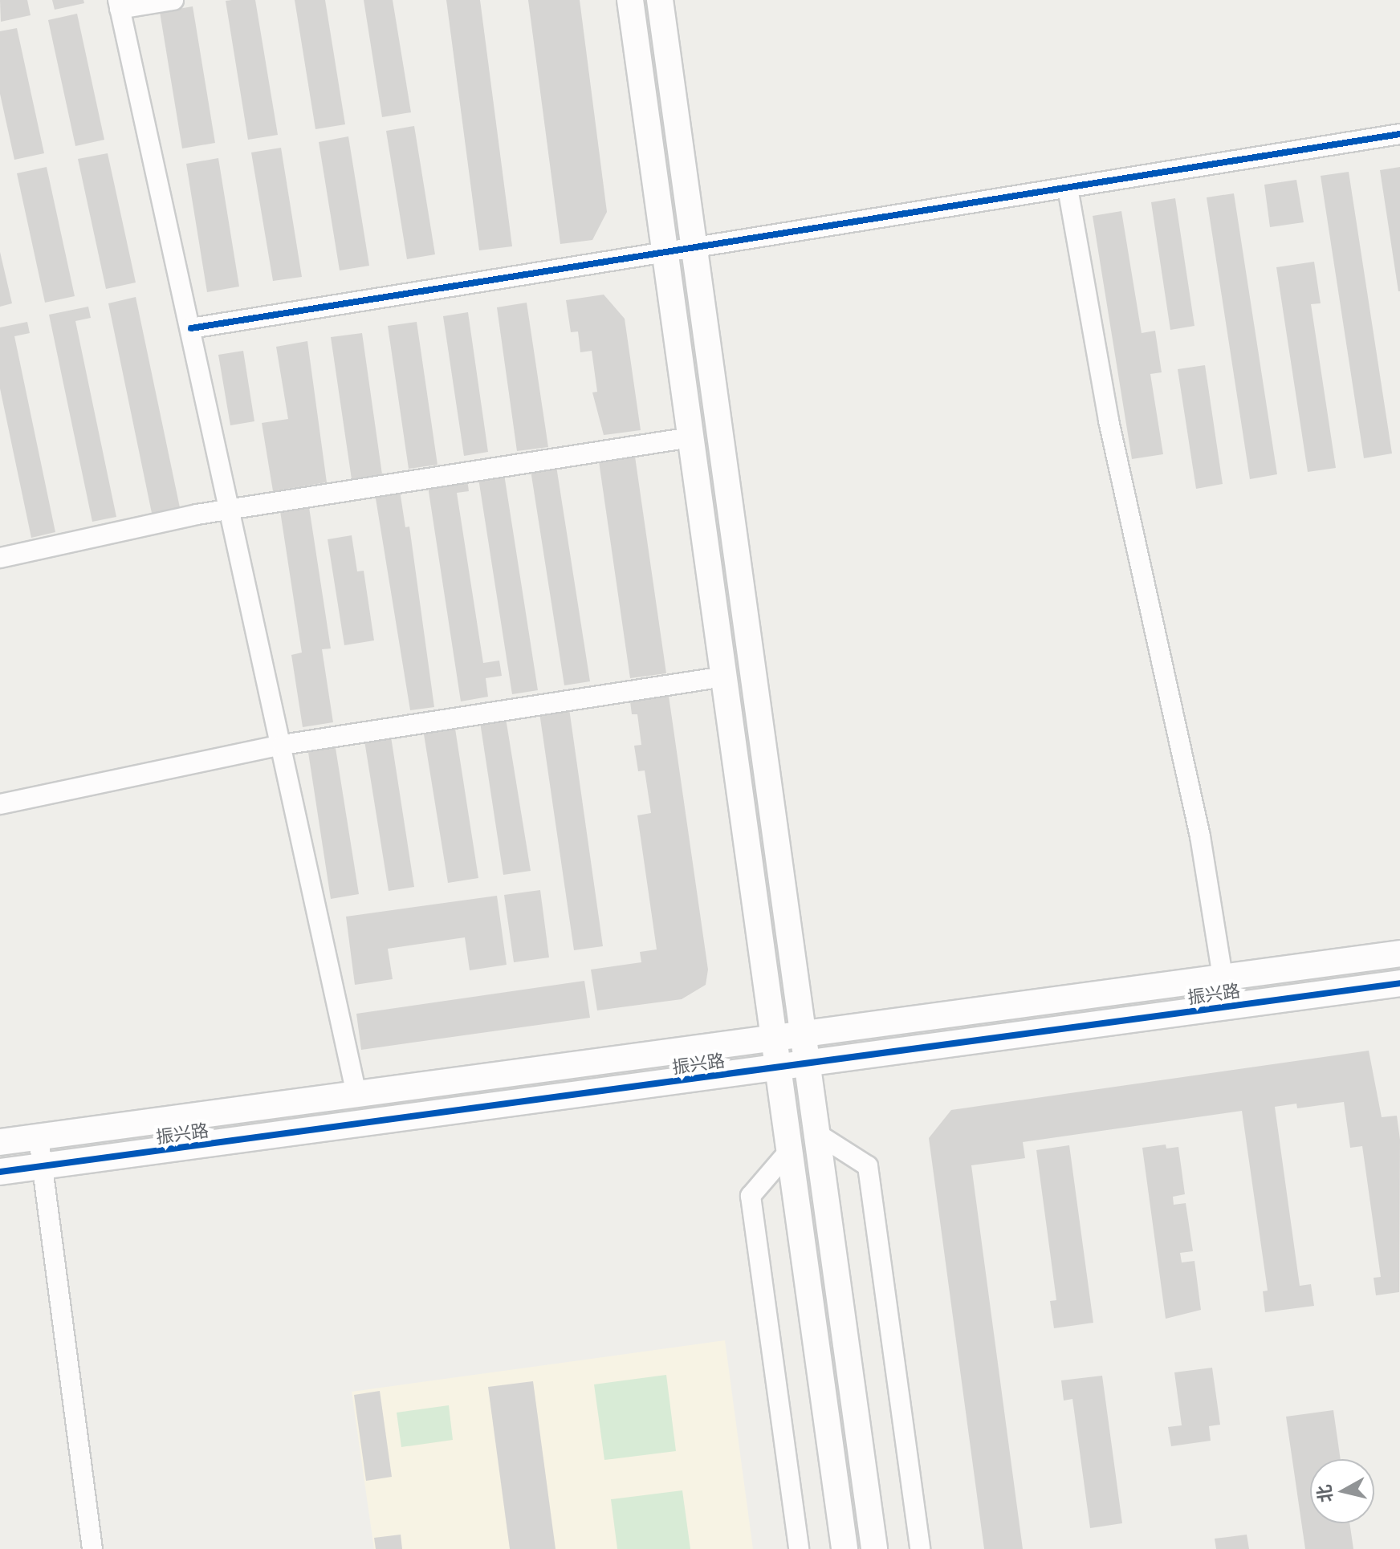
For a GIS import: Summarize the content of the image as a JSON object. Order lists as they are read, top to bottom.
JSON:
{
  "streets": {
    "main road": ["振兴路"]
  },
  "north": "left"
}
